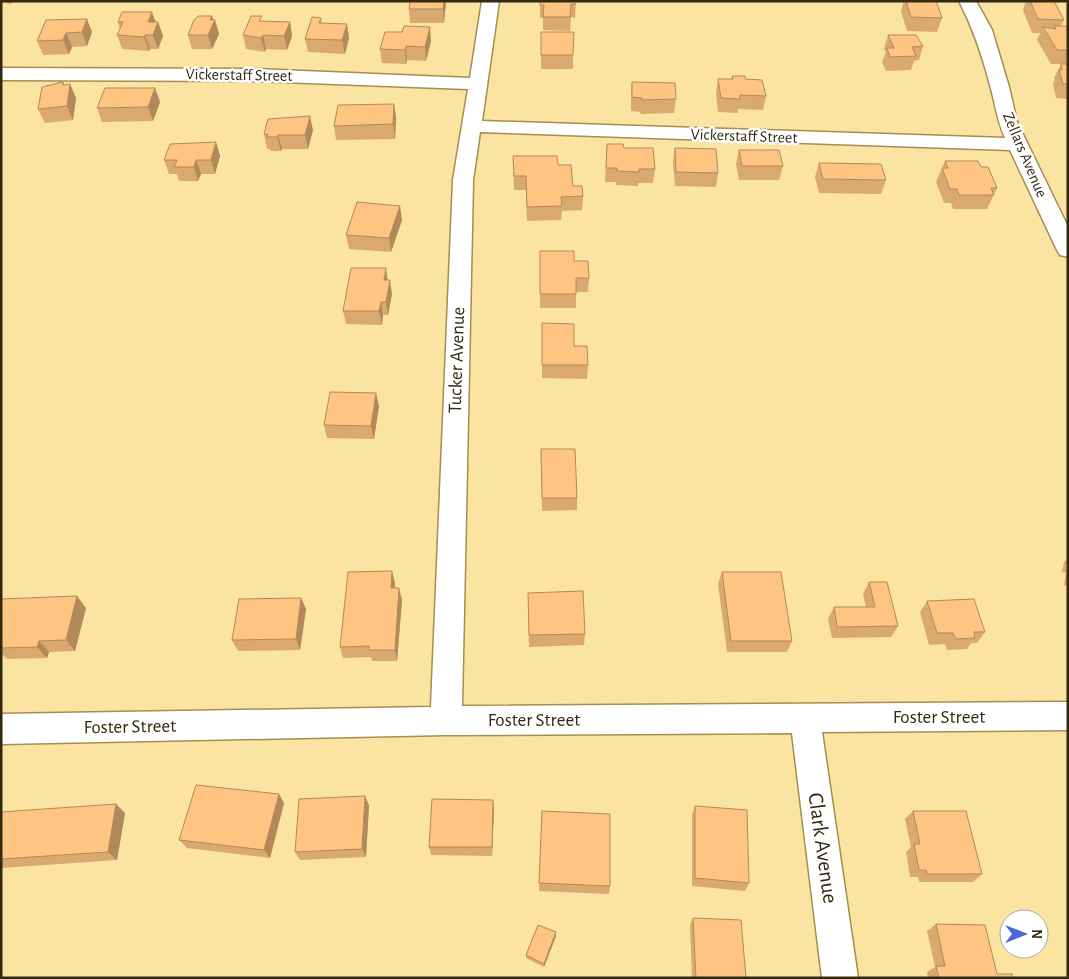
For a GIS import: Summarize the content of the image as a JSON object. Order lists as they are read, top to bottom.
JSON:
{
  "streets": {
    "street": [
      "Vickerstaff Street",
      "Zellars Avenue",
      "Tucker Avenue",
      "Foster Street",
      "Clark Avenue"
    ]
  },
  "crossings": [
    ["Vickerstaff Street", "Zellars Avenue"],
    ["Vickerstaff Street", "Tucker Avenue"],
    ["Tucker Avenue", "Foster Street"],
    ["Foster Street", "Clark Avenue"]
  ],
  "north": "right"
}
